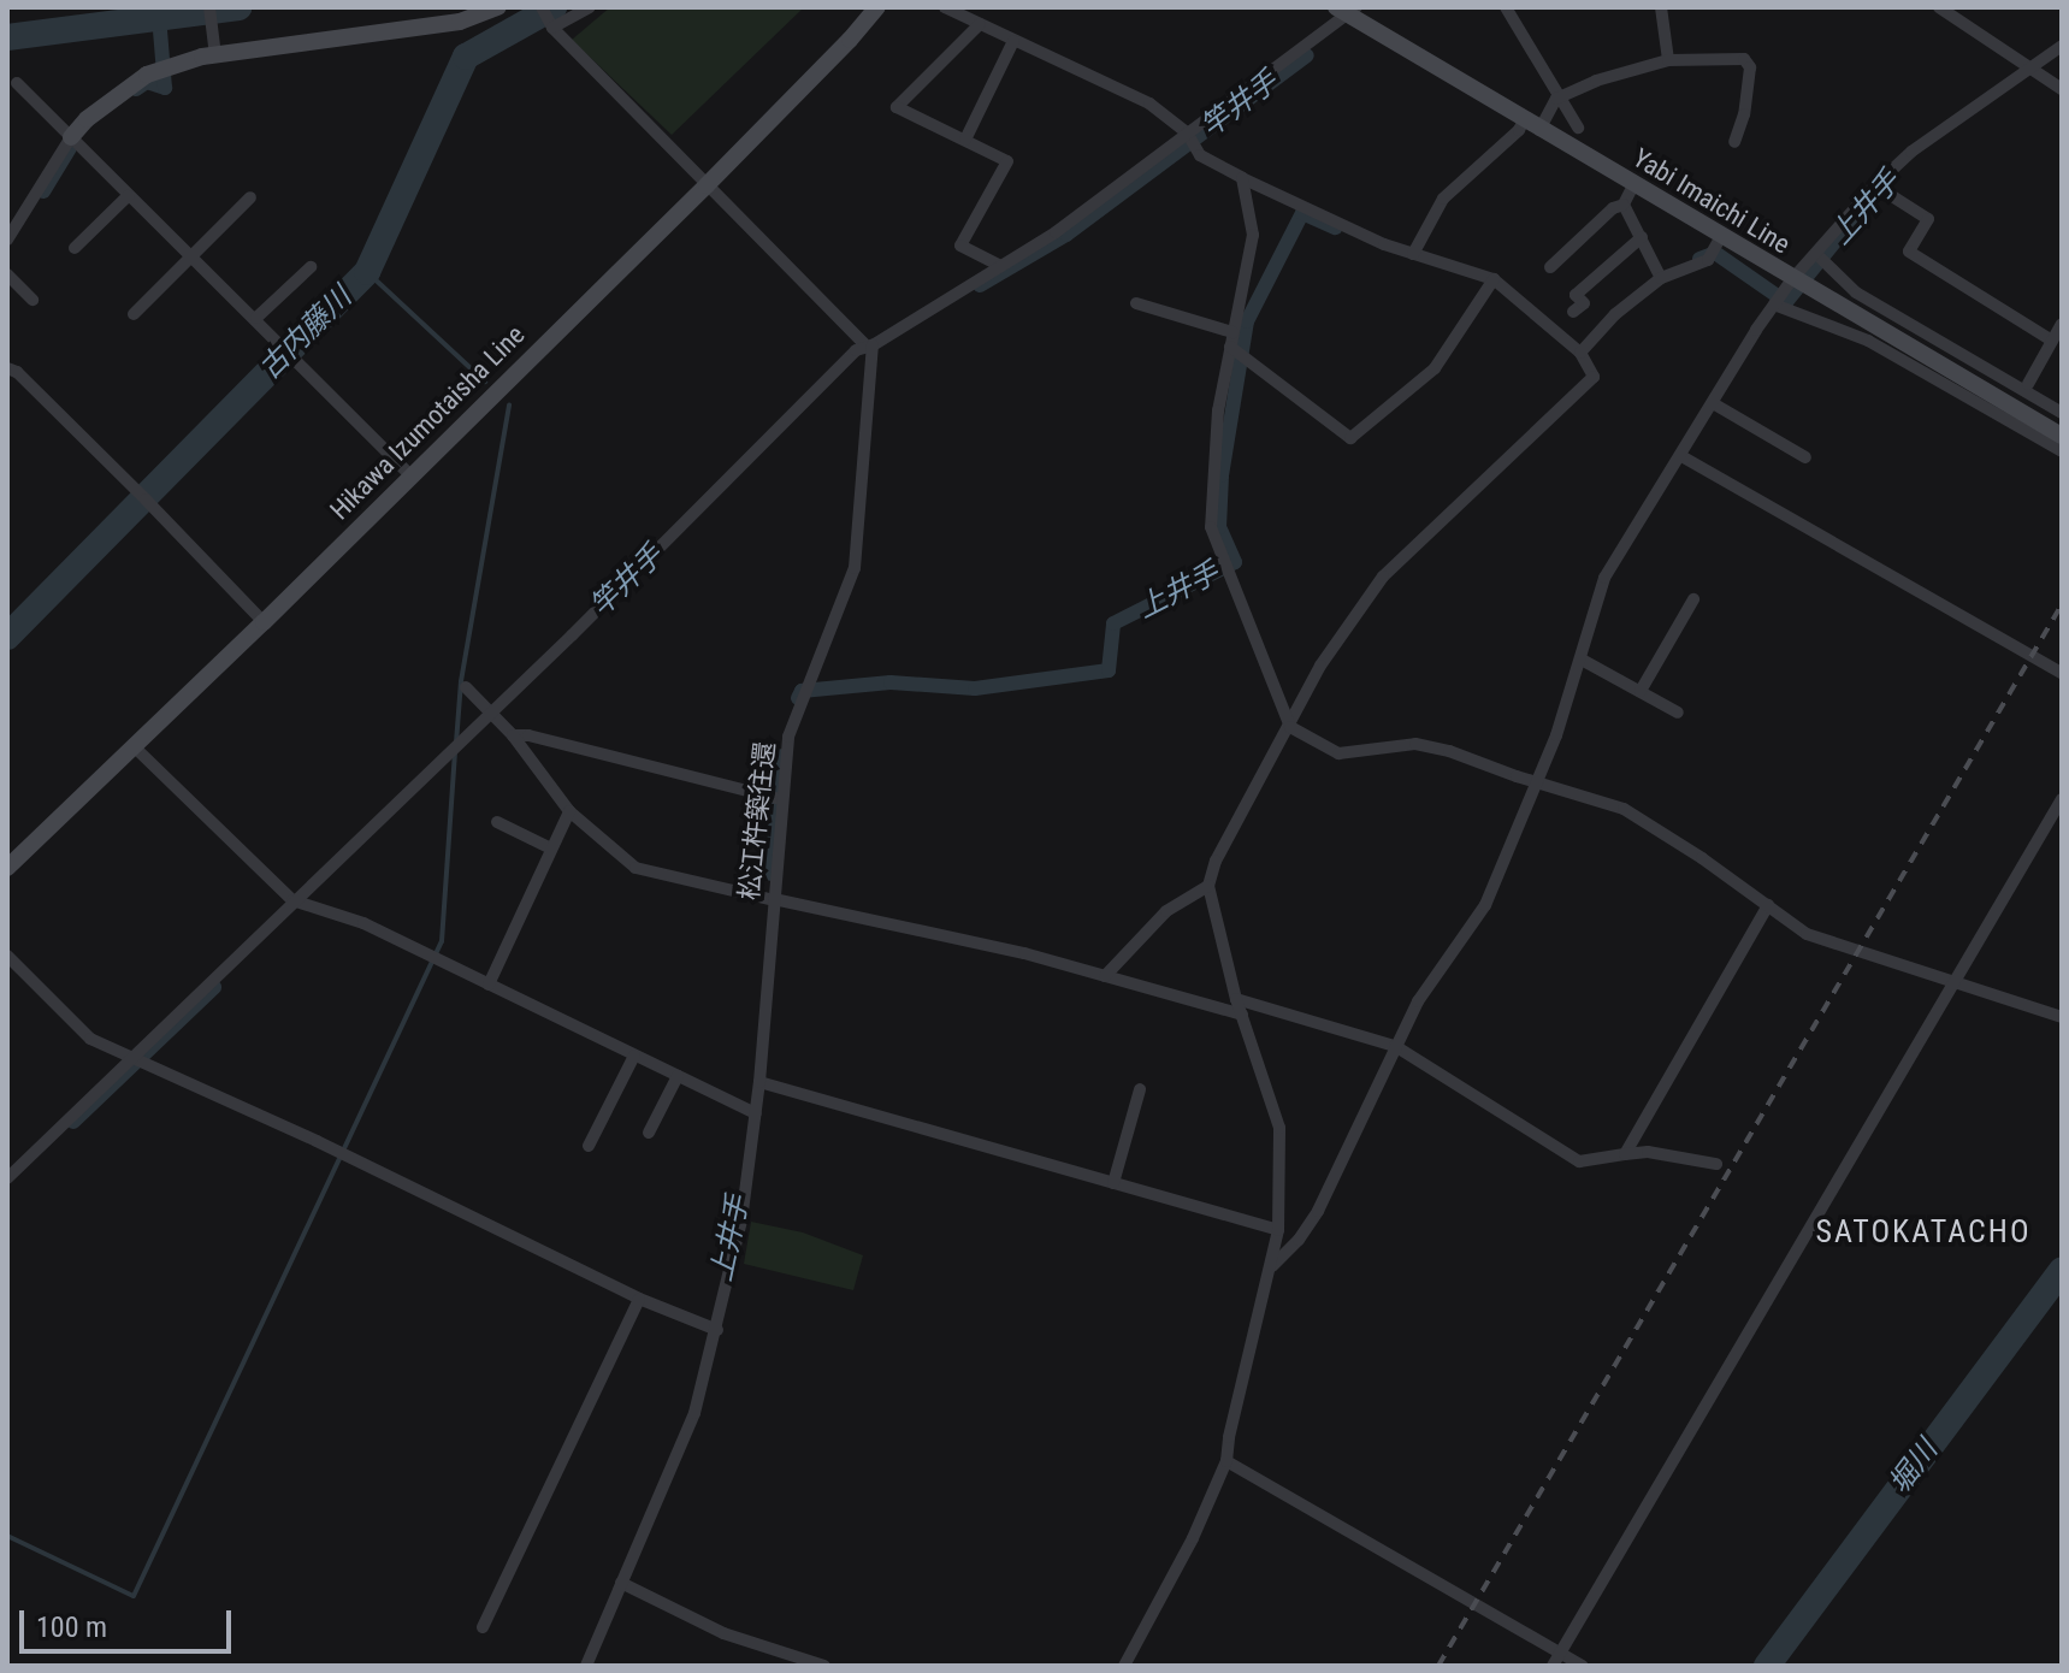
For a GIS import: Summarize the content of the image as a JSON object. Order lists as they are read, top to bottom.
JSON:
{
  "streets": {
    "main road": ["Yabi Imaichi Line", "Hikawa Izumotaisha Line"],
    "street": ["松江杵築往還"]
  },
  "districts": ["SATOKATACHO"],
  "water": [
    "竿井手",
    "上井手",
    "古内藤川",
    "堀川"
  ],
  "scale_bar": "100 m"
}
